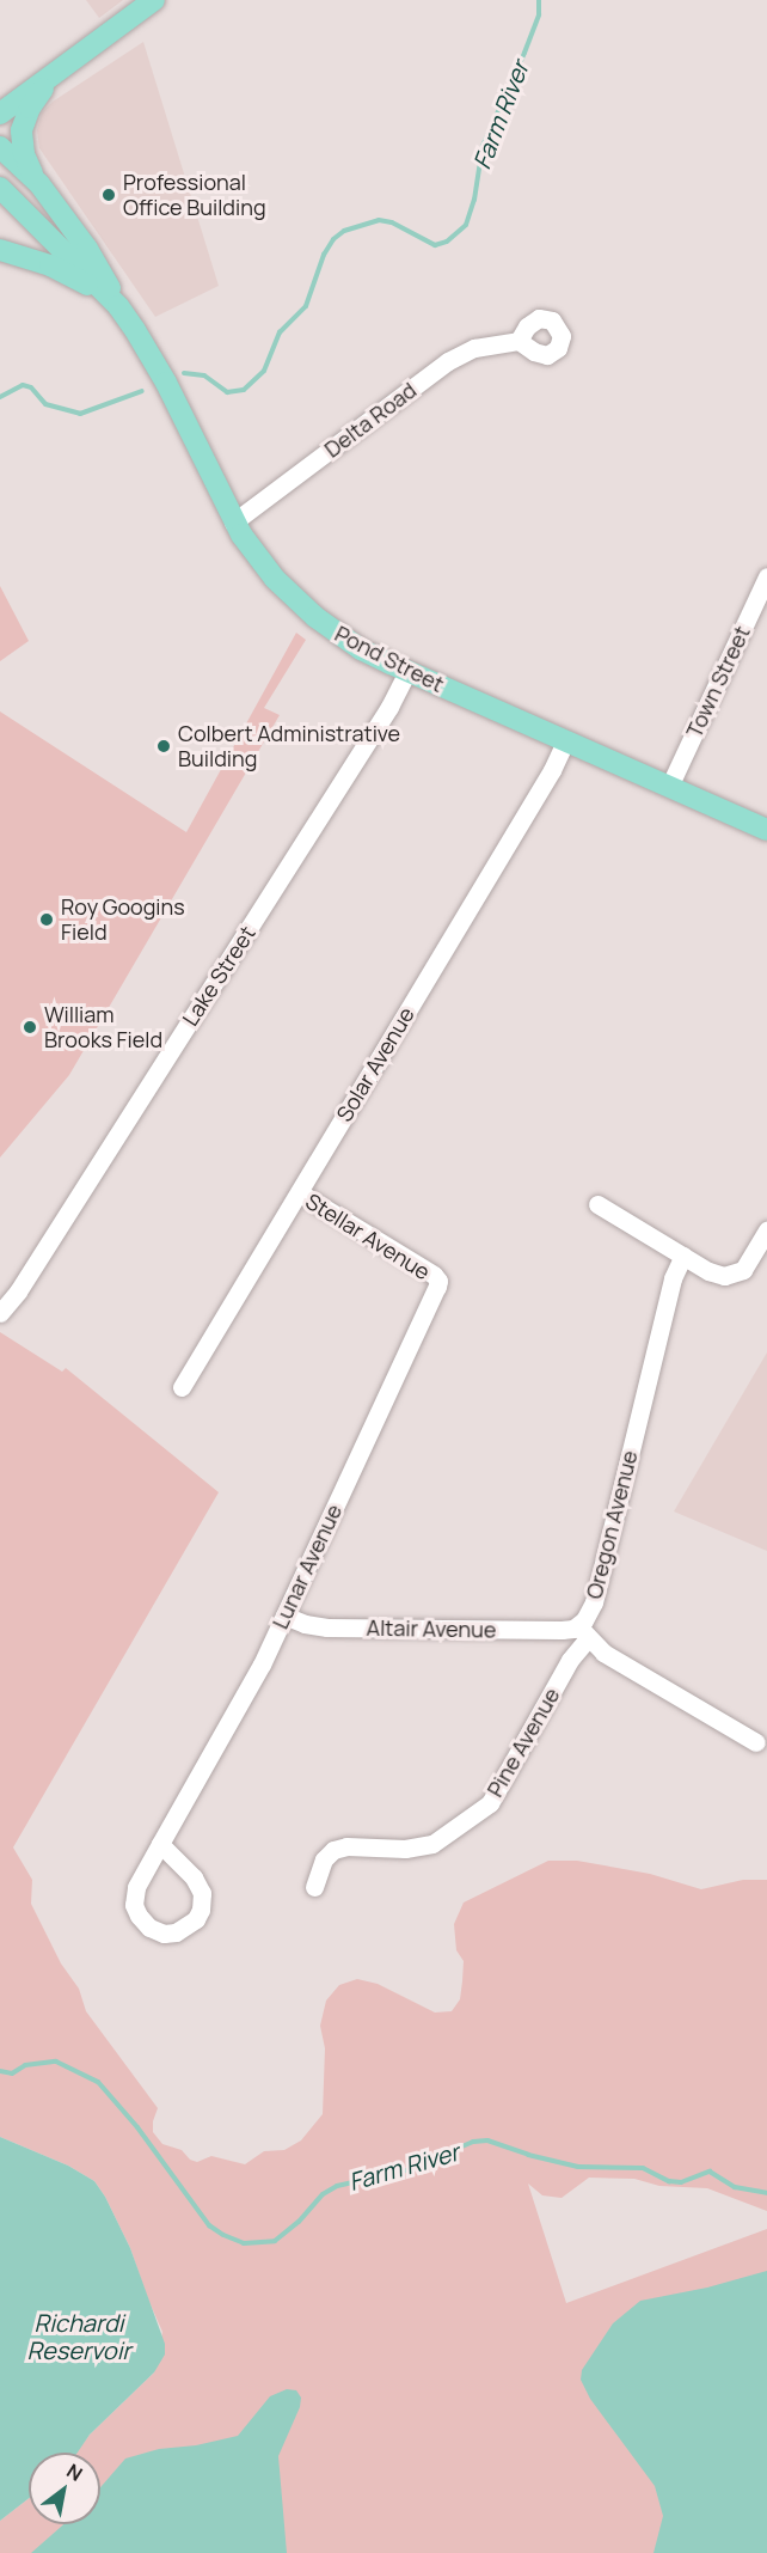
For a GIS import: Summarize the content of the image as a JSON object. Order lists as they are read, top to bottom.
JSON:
{
  "streets": {
    "main road": ["Pond Street"],
    "street": [
      "Delta Road",
      "Town Street",
      "Lake Street",
      "Solar Avenue",
      "Stellar Avenue",
      "Oregon Avenue",
      "Lunar Avenue",
      "Altair Avenue",
      "Pine Avenue"
    ]
  },
  "crossings": [
    ["Delta Road", "Pond Street"],
    ["Pond Street", "Town Street"],
    ["Pond Street", "Lake Street"],
    ["Pond Street", "Solar Avenue"],
    ["Solar Avenue", "Stellar Avenue"],
    ["Stellar Avenue", "Lunar Avenue"],
    ["Oregon Avenue", "Altair Avenue"],
    ["Oregon Avenue", "Pine Avenue"],
    ["Lunar Avenue", "Altair Avenue"],
    ["Altair Avenue", "Pine Avenue"]
  ],
  "water": ["Farm River", "Richardi Reservoir"],
  "places": [
    "Professional Office Building",
    "Colbert Administrative Building",
    "Roy Googins Field",
    "William Brooks Field"
  ],
  "north": "top right"
}
